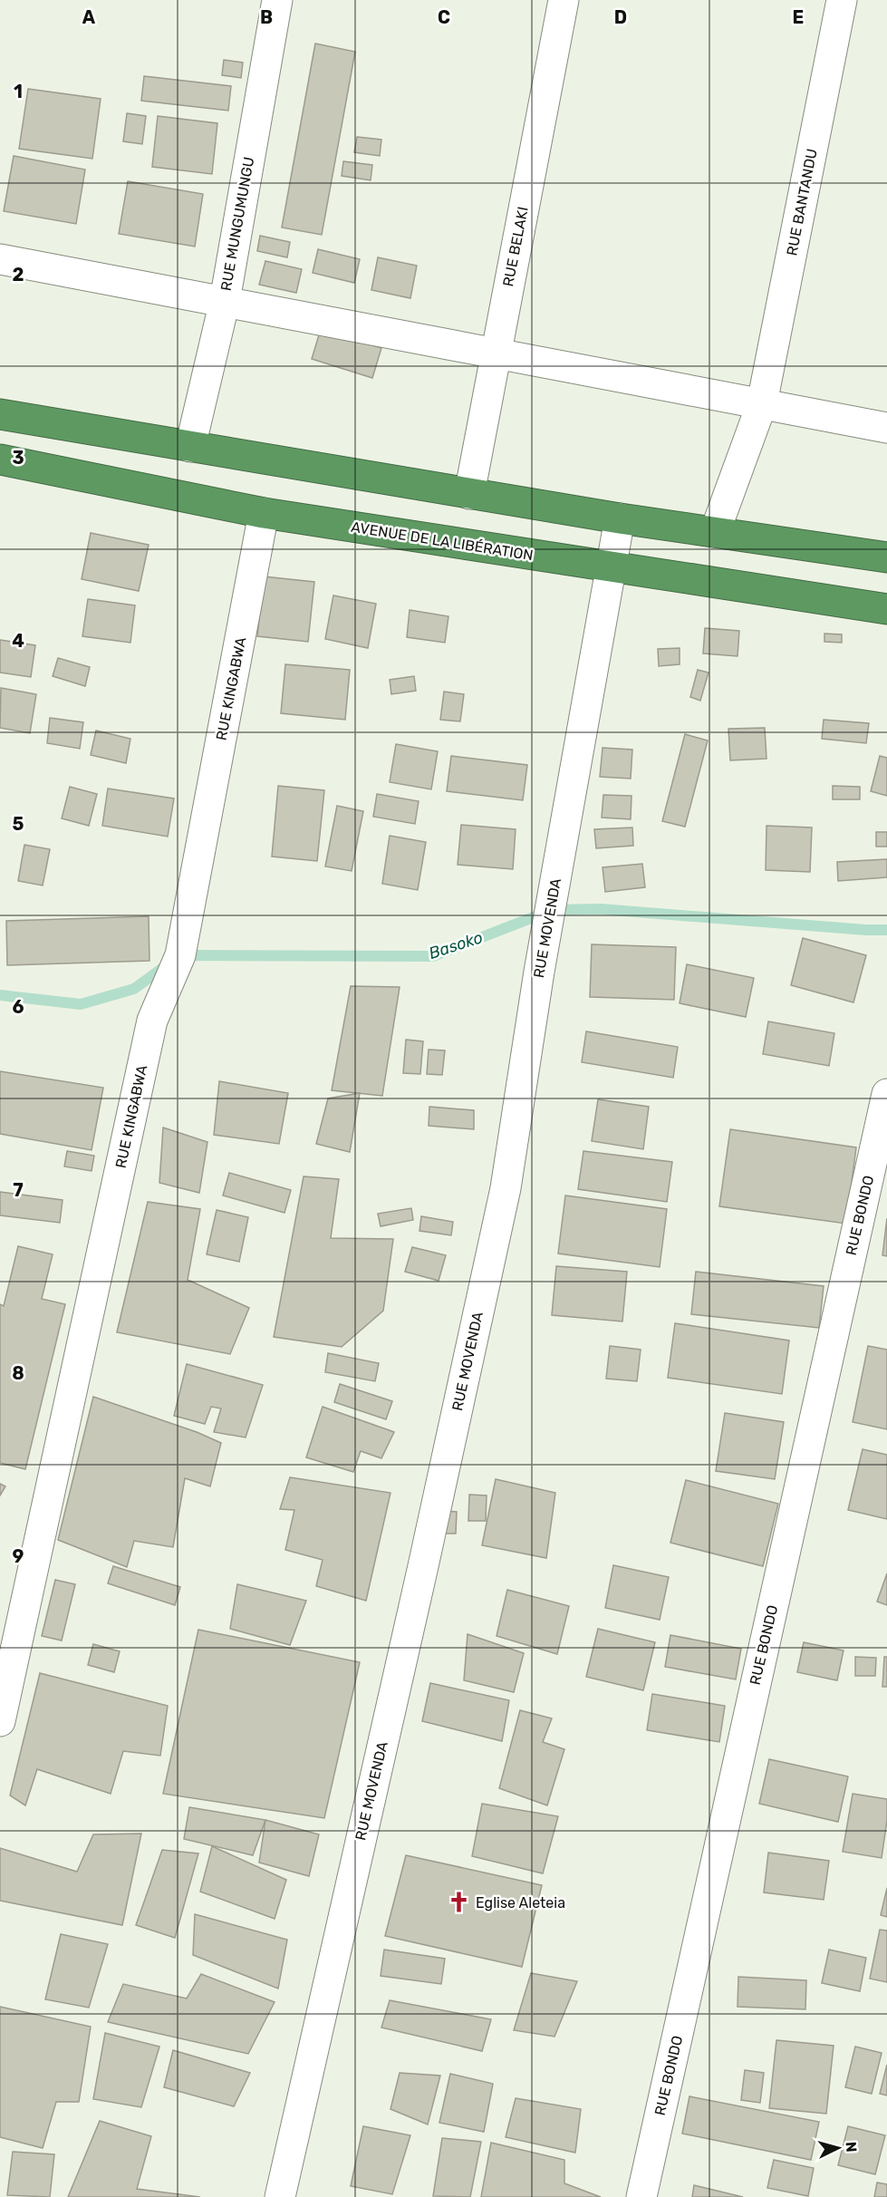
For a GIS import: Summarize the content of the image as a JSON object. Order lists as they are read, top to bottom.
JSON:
{
  "streets": {
    "highway": ["AVENUE DE LA LIBÉRATION"],
    "street": [
      "RUE BANTANDU",
      "RUE MUNGUMUNGU",
      "RUE BELAKI",
      "RUE KINGABWA",
      "RUE MOVENDA",
      "RUE BONDO"
    ]
  },
  "crossings": [
    ["AVENUE DE LA LIBÉRATION", "RUE KINGABWA"],
    ["AVENUE DE LA LIBÉRATION", "RUE MOVENDA"]
  ],
  "water": ["Basoko"],
  "places": {
    "church": ["Eglise Aleteia"]
  },
  "north": "right",
  "grid": {
    "columns": [
      "A",
      "B",
      "C",
      "D",
      "E"
    ],
    "rows": [
      "1",
      "2",
      "3",
      "4",
      "5",
      "6",
      "7",
      "8",
      "9"
    ]
  }
}
